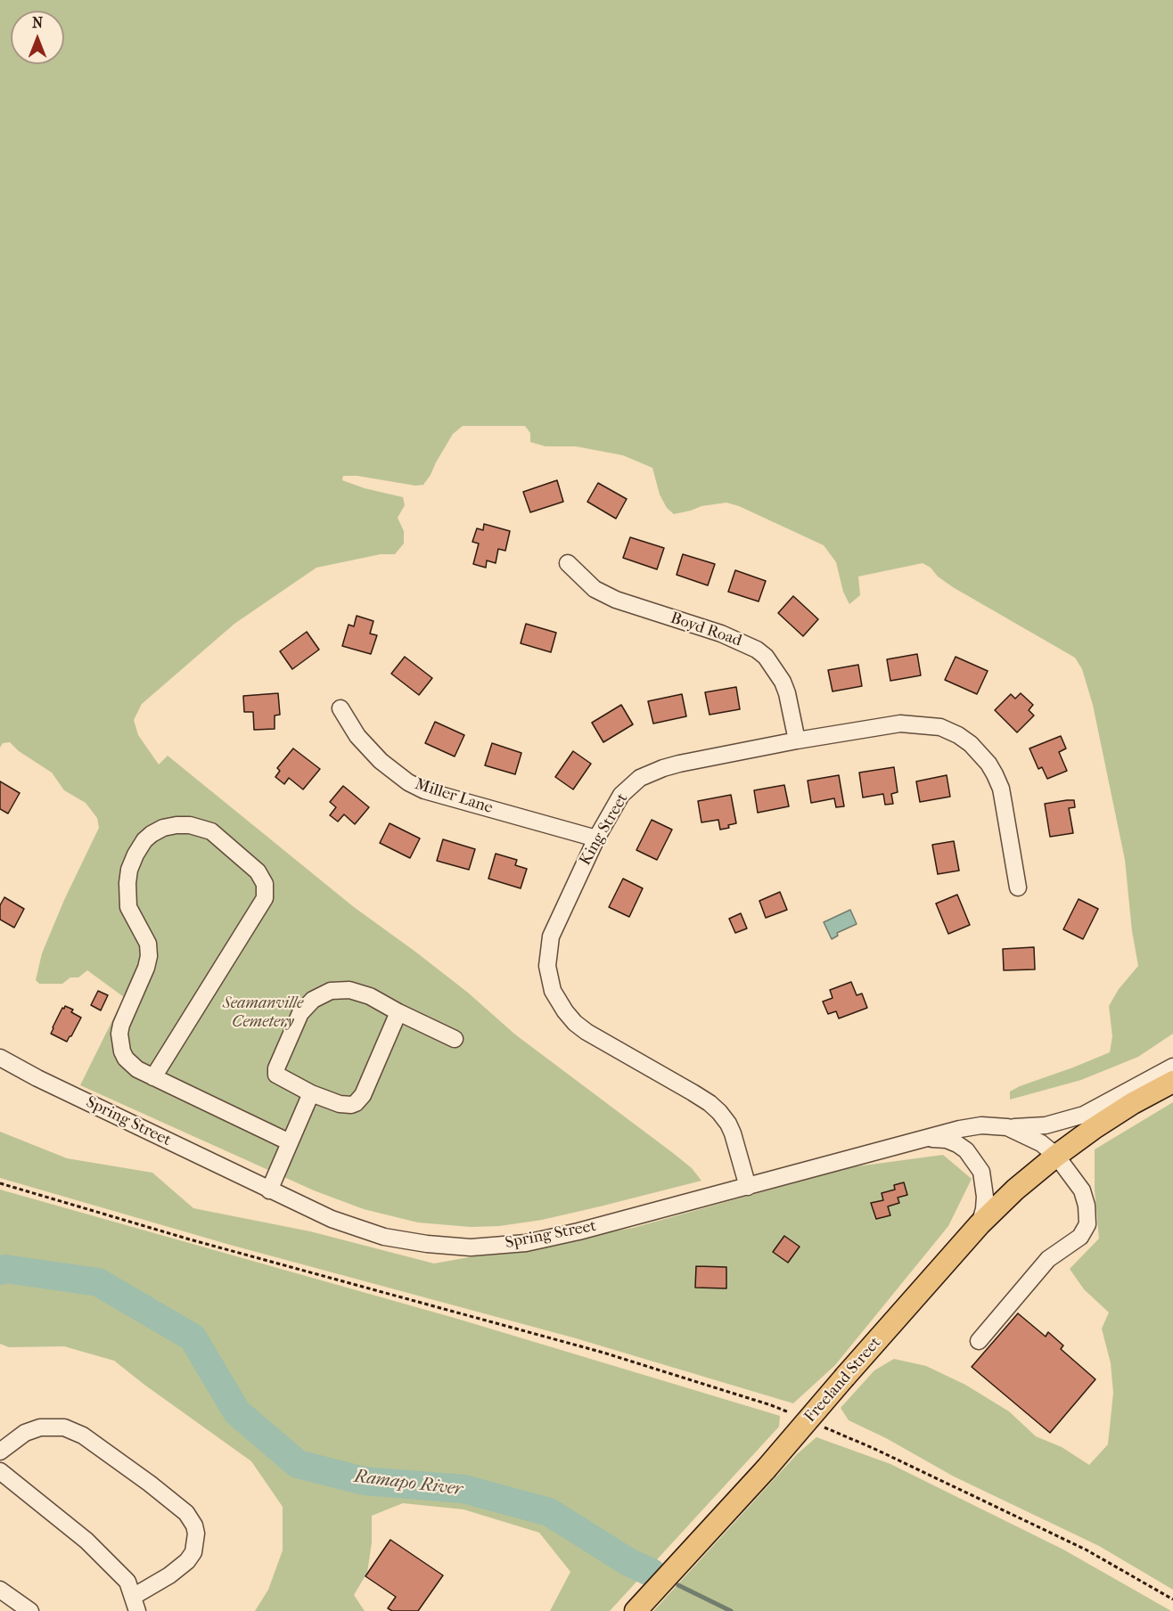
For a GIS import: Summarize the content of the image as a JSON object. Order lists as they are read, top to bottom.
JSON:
{
  "streets": {
    "main road": ["Freeland Street"],
    "street": [
      "Boyd Road",
      "Miller Lane",
      "King Street",
      "Spring Street"
    ]
  },
  "crossings": [
    ["Boyd Road", "King Street"],
    ["Miller Lane", "King Street"],
    ["King Street", "Spring Street"],
    ["Spring Street", "Freeland Street"]
  ],
  "water": ["Ramapo River"],
  "parks": ["Seamanville Cemetery"],
  "north": "top"
}
